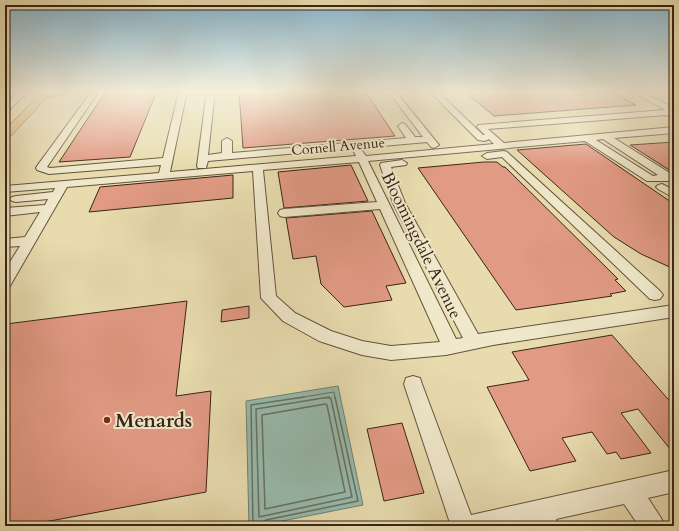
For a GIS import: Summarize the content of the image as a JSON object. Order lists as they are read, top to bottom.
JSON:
{
  "streets": {
    "street": ["Cornell Avenue", "Bloomingdale Avenue"]
  },
  "crossings": [
    ["Cornell Avenue", "Bloomingdale Avenue"]
  ],
  "places": ["Menards"]
}
